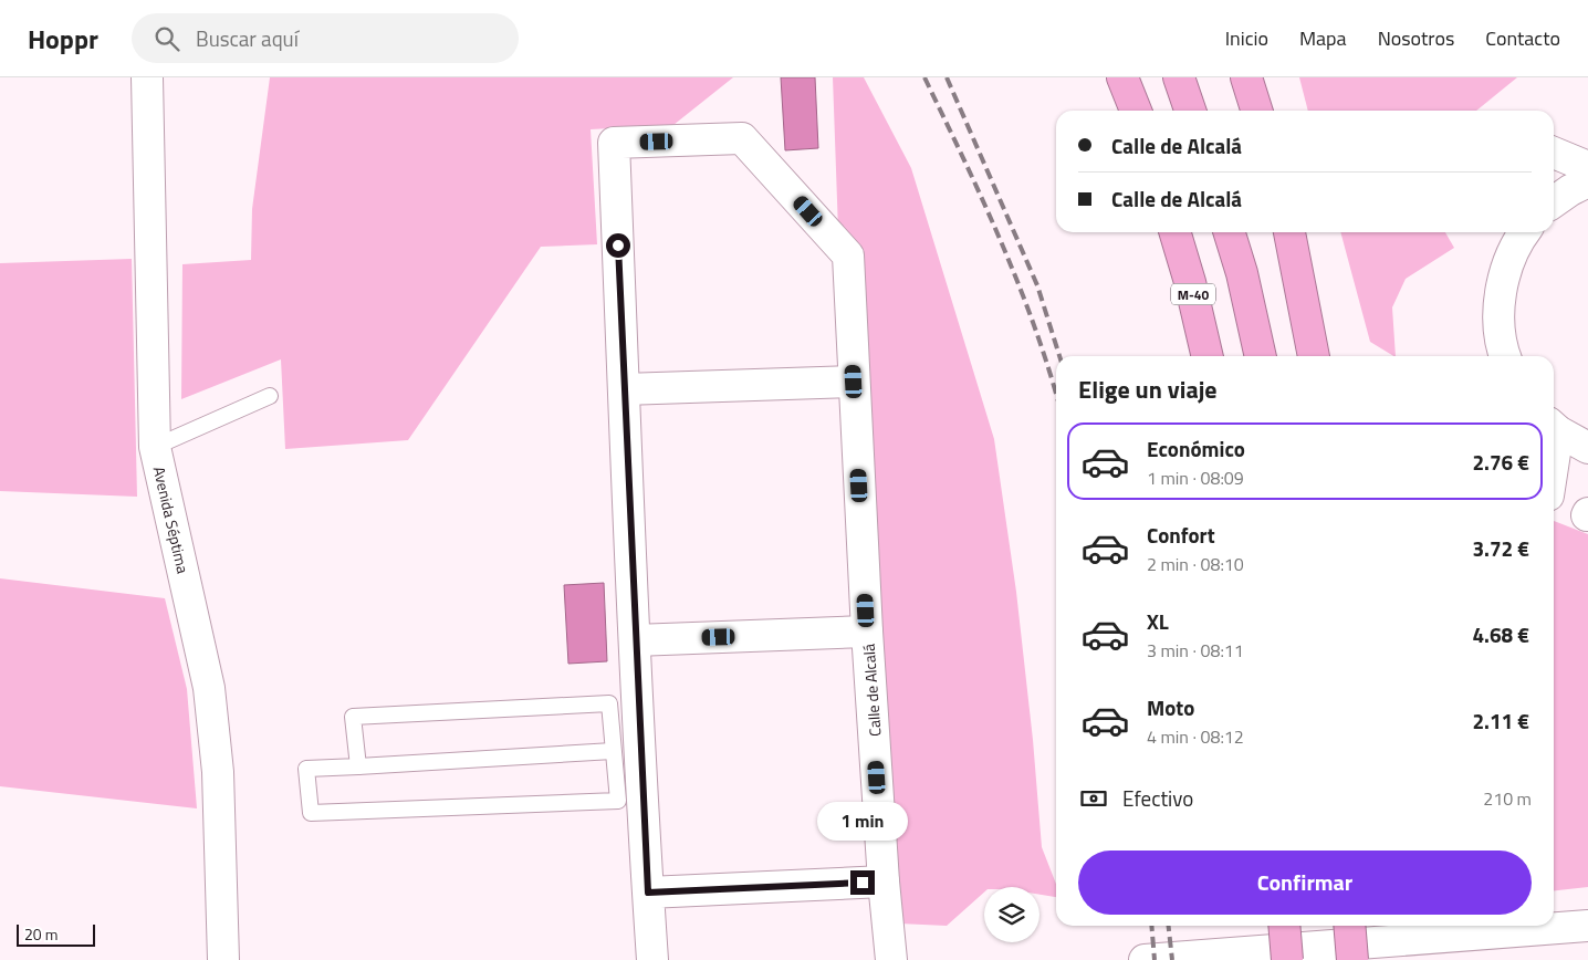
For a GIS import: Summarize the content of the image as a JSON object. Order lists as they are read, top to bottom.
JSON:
{
  "streets": {
    "highway": ["M-40"],
    "street": ["Avenida Séptima", "Calle de Alcalá"]
  },
  "scale_bar": "20 m",
  "page": {
    "header": "Hoppr",
    "search": "Buscar aquí",
    "nav": [
      "Inicio",
      "Mapa",
      "Nosotros",
      "Contacto"
    ],
    "banner": ["Calle de Alcalá", "Calle de Alcalá"],
    "heading": "Elige un viaje",
    "list": [
      {
        "name": "Económico",
        "note": "1 min · 08:09",
        "value": "2.76 €"
      },
      {
        "name": "Confort",
        "note": "2 min · 08:10",
        "value": "3.72 €"
      },
      {
        "name": "XL",
        "note": "3 min · 08:11",
        "value": "4.68 €"
      },
      {
        "name": "Moto",
        "note": "4 min · 08:12",
        "value": "2.11 €"
      }
    ],
    "pay": ["Efectivo", "210 m"],
    "bubble": "1 min",
    "buttons": "Confirmar",
    "scale": "20 m"
  }
}
